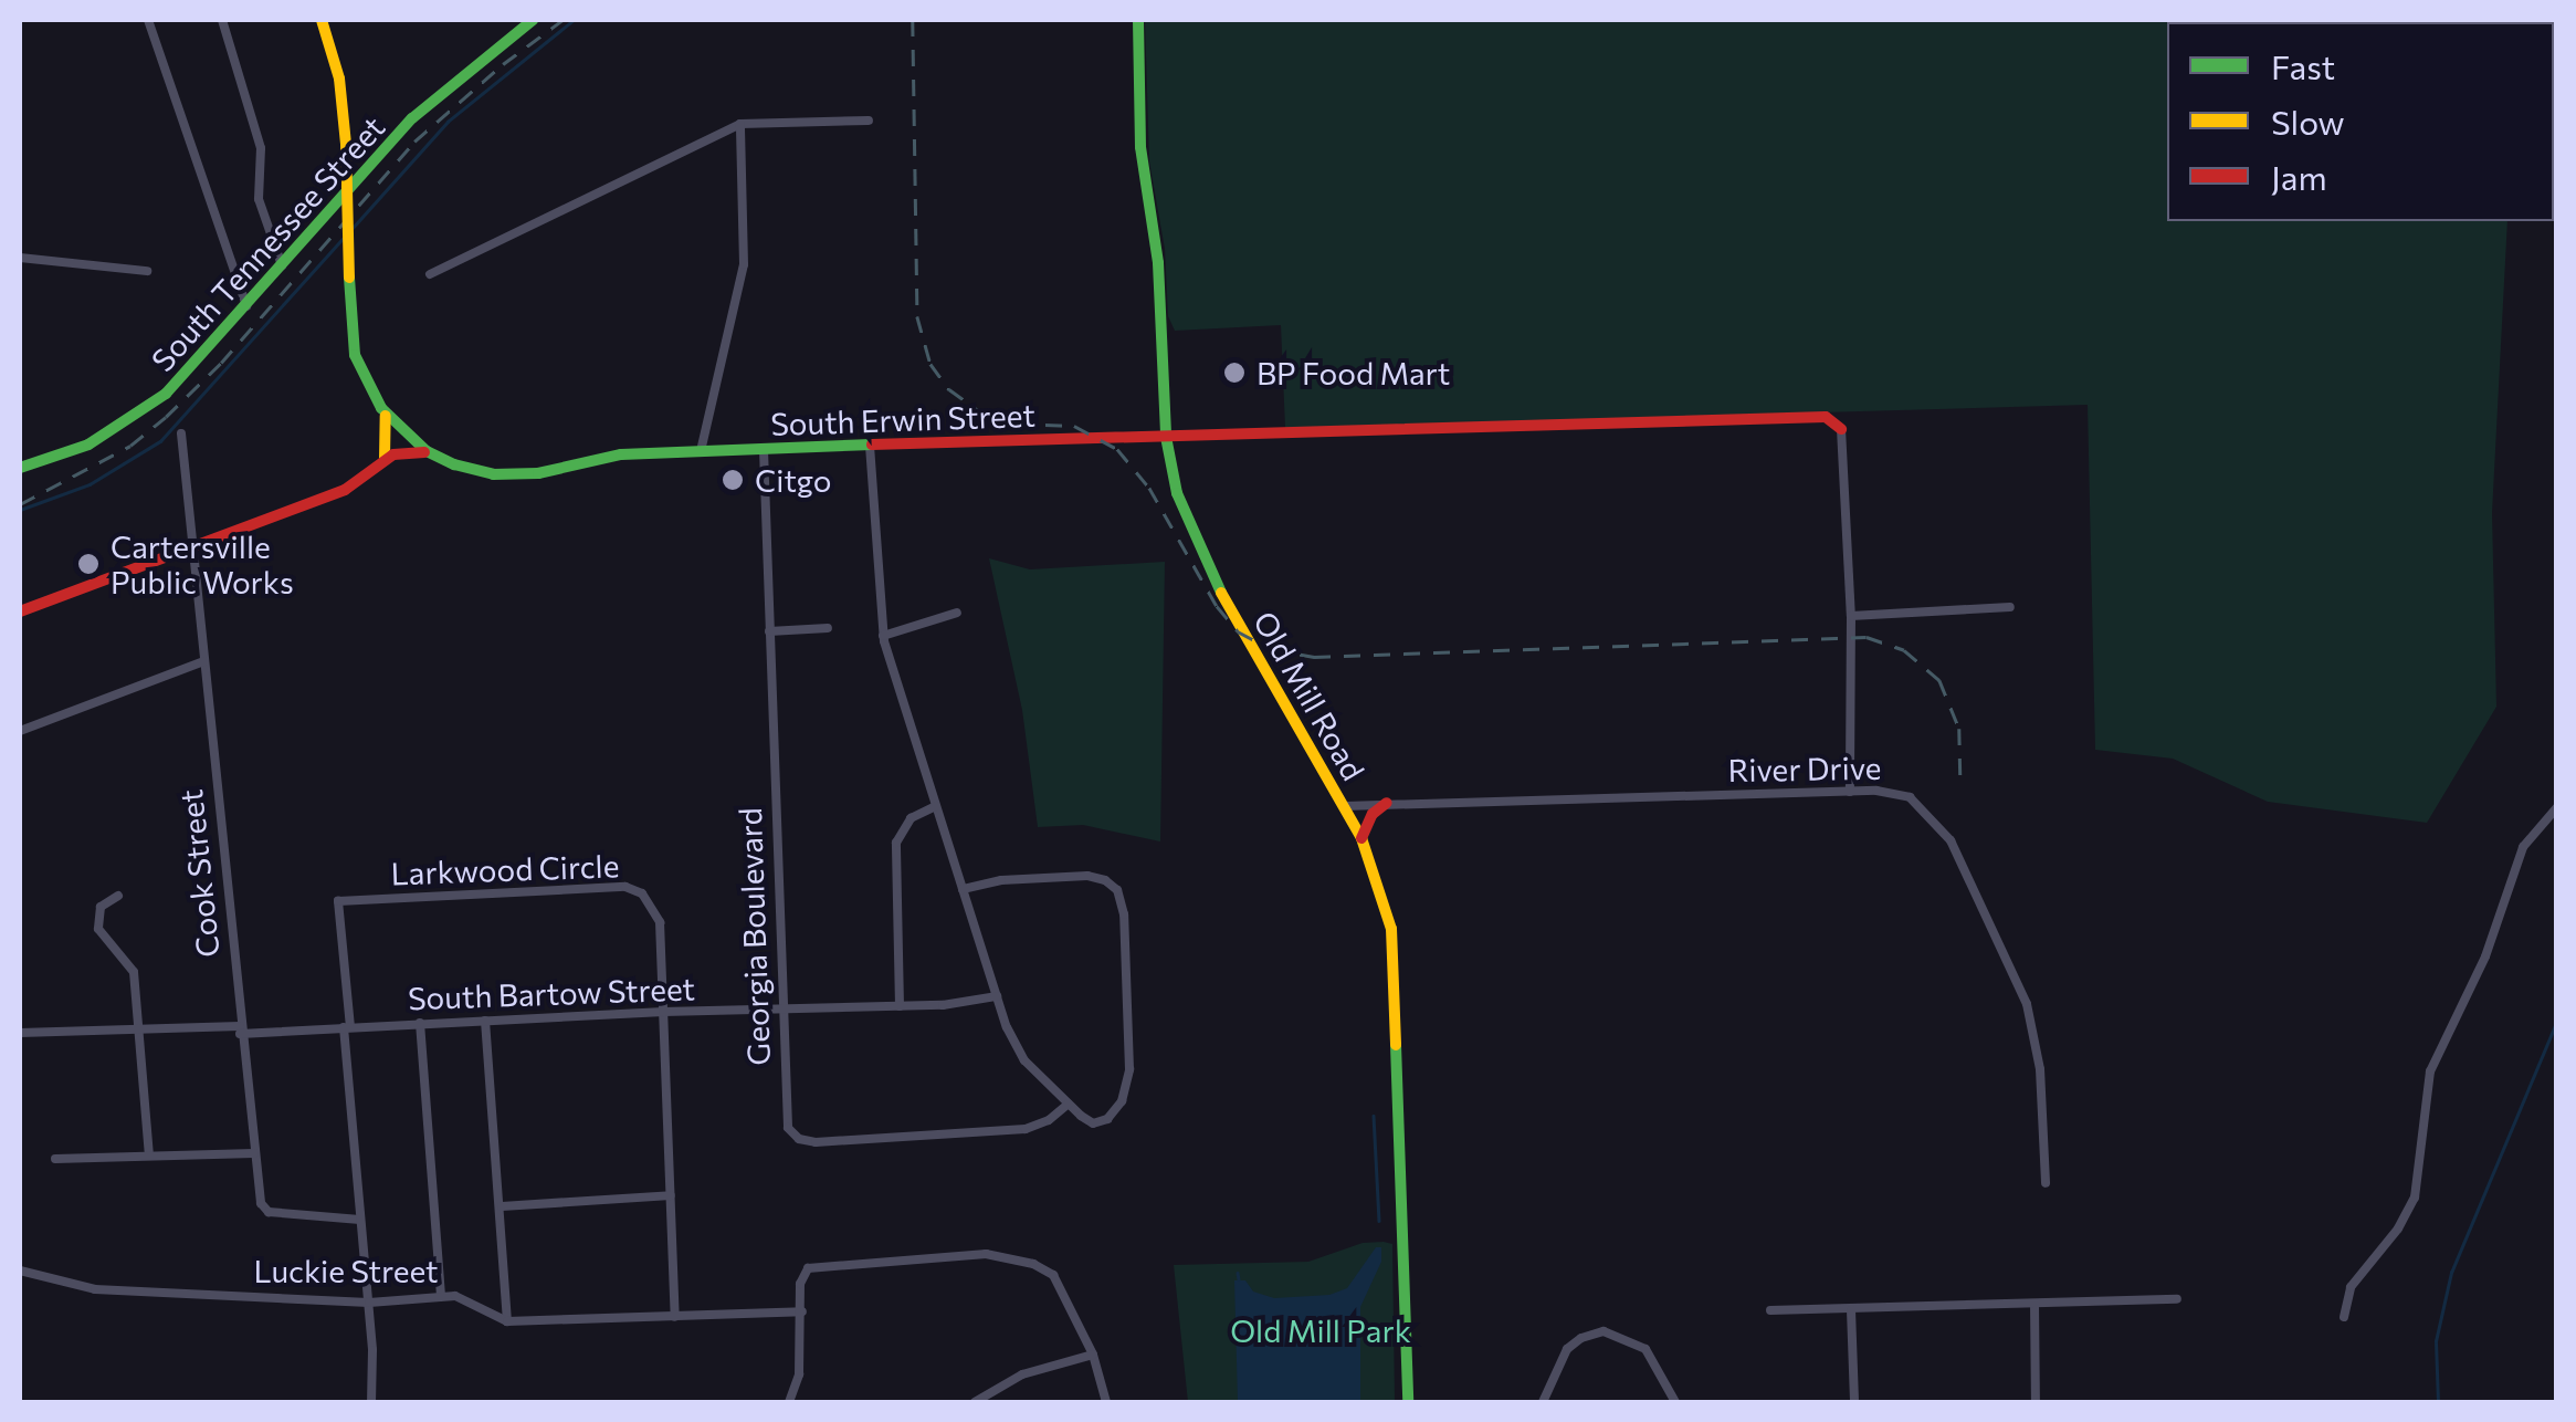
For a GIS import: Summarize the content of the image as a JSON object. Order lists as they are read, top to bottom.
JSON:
{
  "streets": {
    "street": [
      "South Tennessee Street",
      "South Erwin Street",
      "Old Mill Road",
      "River Drive",
      "Larkwood Circle",
      "Cook Street",
      "Georgia Boulevard",
      "South Bartow Street",
      "Luckie Street"
    ]
  },
  "crossings": [
    ["South Erwin Street", "Old Mill Road"],
    ["South Erwin Street", "Georgia Boulevard"],
    ["Old Mill Road", "River Drive"],
    ["Larkwood Circle", "South Bartow Street"],
    ["Larkwood Circle", "Luckie Street"],
    ["Cook Street", "South Bartow Street"],
    ["Georgia Boulevard", "South Bartow Street"]
  ],
  "parks": ["Old Mill Park"],
  "places": ["BP Food Mart", "Citgo", "Cartersville Public Works"],
  "legend": ["Fast", "Slow", "Jam"]
}
